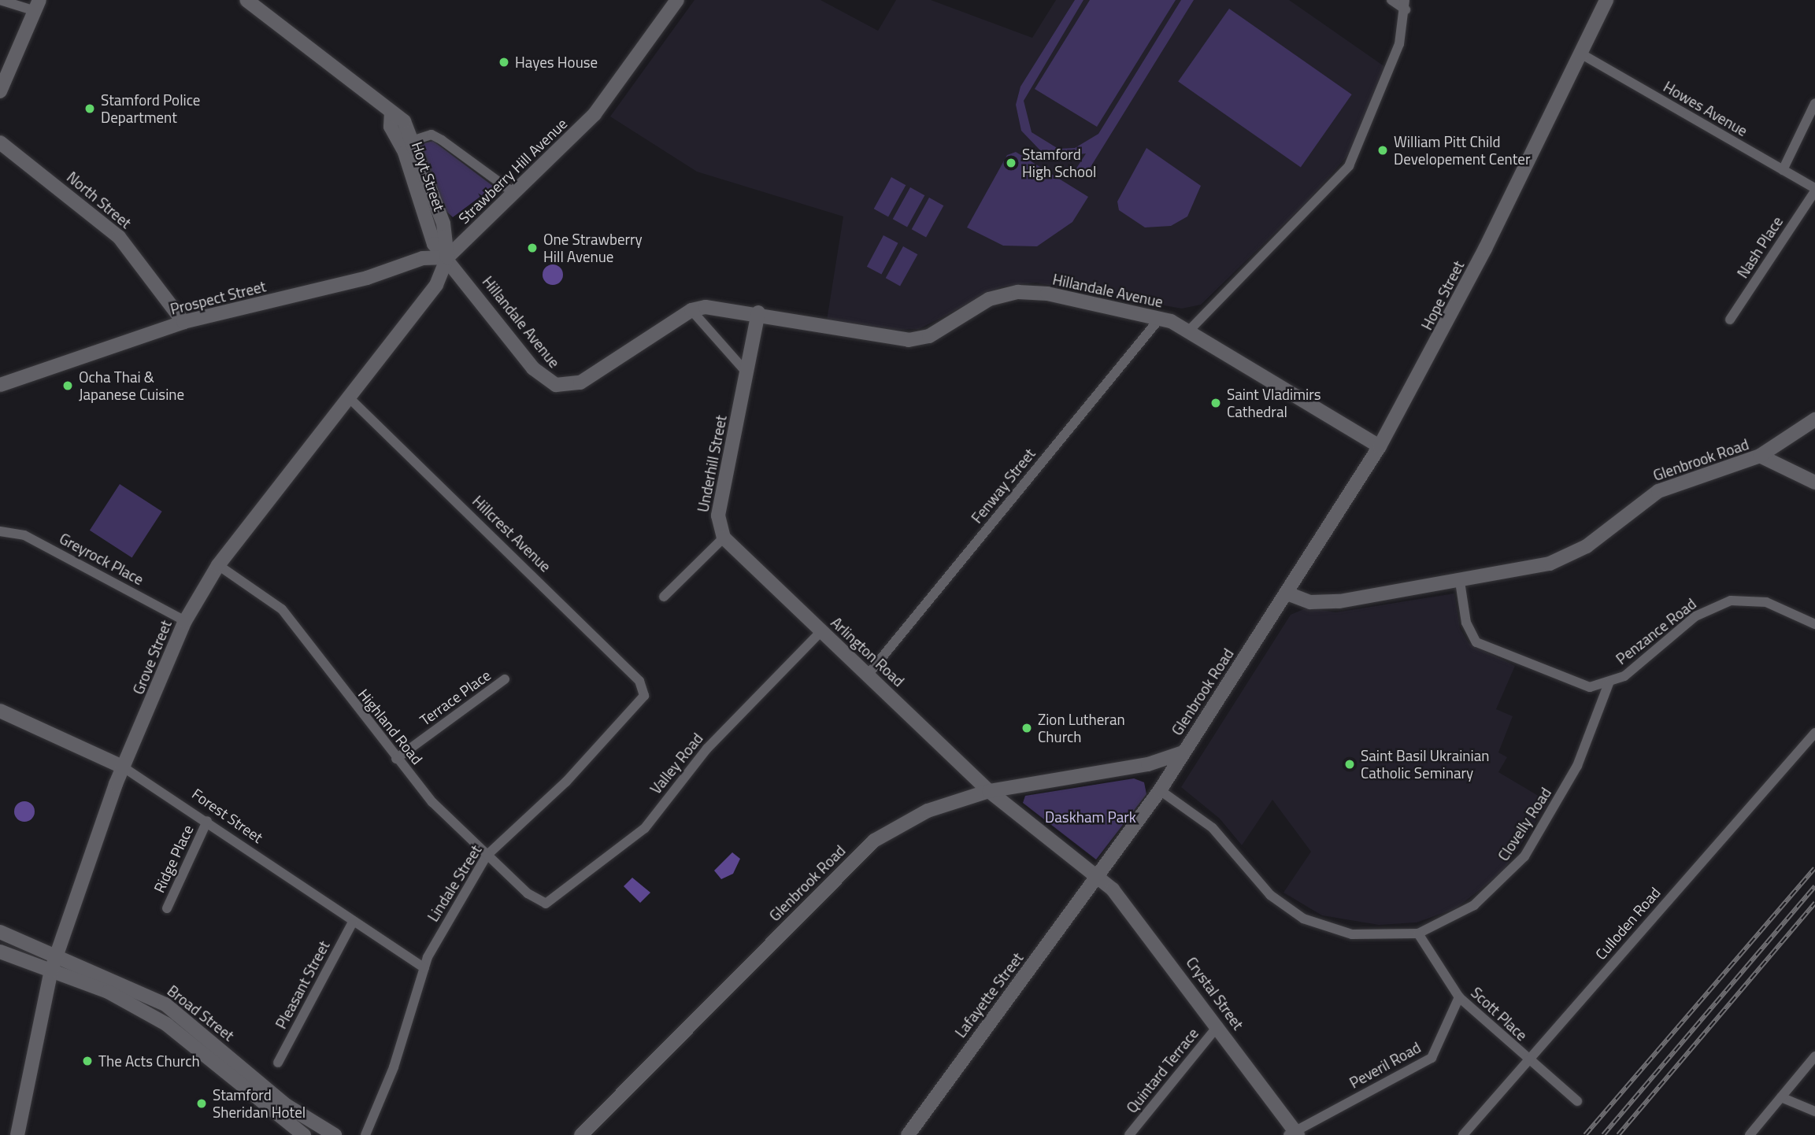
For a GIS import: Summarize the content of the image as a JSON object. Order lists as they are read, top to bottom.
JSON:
{
  "streets": {
    "main road": [
      "Strawberry Hill Avenue",
      "Hoyt Street",
      "North Street",
      "Hillandale Avenue",
      "Hope Street",
      "Prospect Street",
      "Glenbrook Road",
      "Underhill Street",
      "Arlington Road",
      "Grove Street",
      "Forest Street",
      "Crystal Street",
      "Lafayette Street",
      "Broad Street"
    ],
    "street": [
      "Howes Avenue",
      "Nash Place",
      "Fenway Street",
      "Hillcrest Avenue",
      "Greyrock Place",
      "Penzance Road",
      "Terrace Place",
      "Highland Road",
      "Valley Road",
      "Clovelly Road",
      "Ridge Place",
      "Lindale Street",
      "Culloden Road",
      "Pleasant Street",
      "Scott Place",
      "Peveril Road",
      "Quintard Terrace"
    ]
  },
  "crossings": [
    ["Howes Avenue", "Nash Place"],
    ["Howes Avenue", "Hope Street"],
    ["Strawberry Hill Avenue", "Hoyt Street"],
    ["Strawberry Hill Avenue", "Hillandale Avenue"],
    ["Strawberry Hill Avenue", "Prospect Street"],
    ["Strawberry Hill Avenue", "Grove Street"],
    ["Hoyt Street", "Hillandale Avenue"],
    ["Hoyt Street", "Prospect Street"],
    ["Hoyt Street", "Grove Street"],
    ["North Street", "Prospect Street"],
    ["Hillandale Avenue", "Hope Street"],
    ["Hillandale Avenue", "Prospect Street"],
    ["Hillandale Avenue", "Underhill Street"],
    ["Hillandale Avenue", "Fenway Street"],
    ["Hillandale Avenue", "Grove Street"],
    ["Hope Street", "Glenbrook Road"],
    ["Prospect Street", "Grove Street"],
    ["Glenbrook Road", "Arlington Road"],
    ["Glenbrook Road", "Lafayette Street"],
    ["Underhill Street", "Arlington Road"],
    ["Fenway Street", "Arlington Road"],
    ["Hillcrest Avenue", "Grove Street"],
    ["Hillcrest Avenue", "Lindale Street"],
    ["Greyrock Place", "Grove Street"],
    ["Penzance Road", "Clovelly Road"],
    ["Arlington Road", "Valley Road"],
    ["Arlington Road", "Crystal Street"],
    ["Arlington Road", "Lafayette Street"],
    ["Grove Street", "Highland Road"],
    ["Grove Street", "Forest Street"],
    ["Grove Street", "Broad Street"],
    ["Terrace Place", "Highland Road"],
    ["Highland Road", "Valley Road"],
    ["Highland Road", "Lindale Street"],
    ["Forest Street", "Ridge Place"],
    ["Forest Street", "Lindale Street"],
    ["Forest Street", "Pleasant Street"],
    ["Clovelly Road", "Lafayette Street"],
    ["Clovelly Road", "Scott Place"],
    ["Culloden Road", "Scott Place"],
    ["Crystal Street", "Lafayette Street"],
    ["Crystal Street", "Peveril Road"],
    ["Crystal Street", "Quintard Terrace"],
    ["Scott Place", "Peveril Road"]
  ],
  "parks": ["Daskham Park"],
  "places": [
    "Hayes House",
    "Stamford Police Department",
    "William Pitt Child Developement Center",
    "Stamford High School",
    "One Strawberry Hill Avenue",
    "Ocha Thai & Japanese Cuisine",
    "Saint Vladimirs Cathedral",
    "Zion Lutheran Church",
    "Saint Basil Ukrainian Catholic Seminary",
    "The Acts Church",
    "Stamford Sheridan Hotel"
  ]
}
